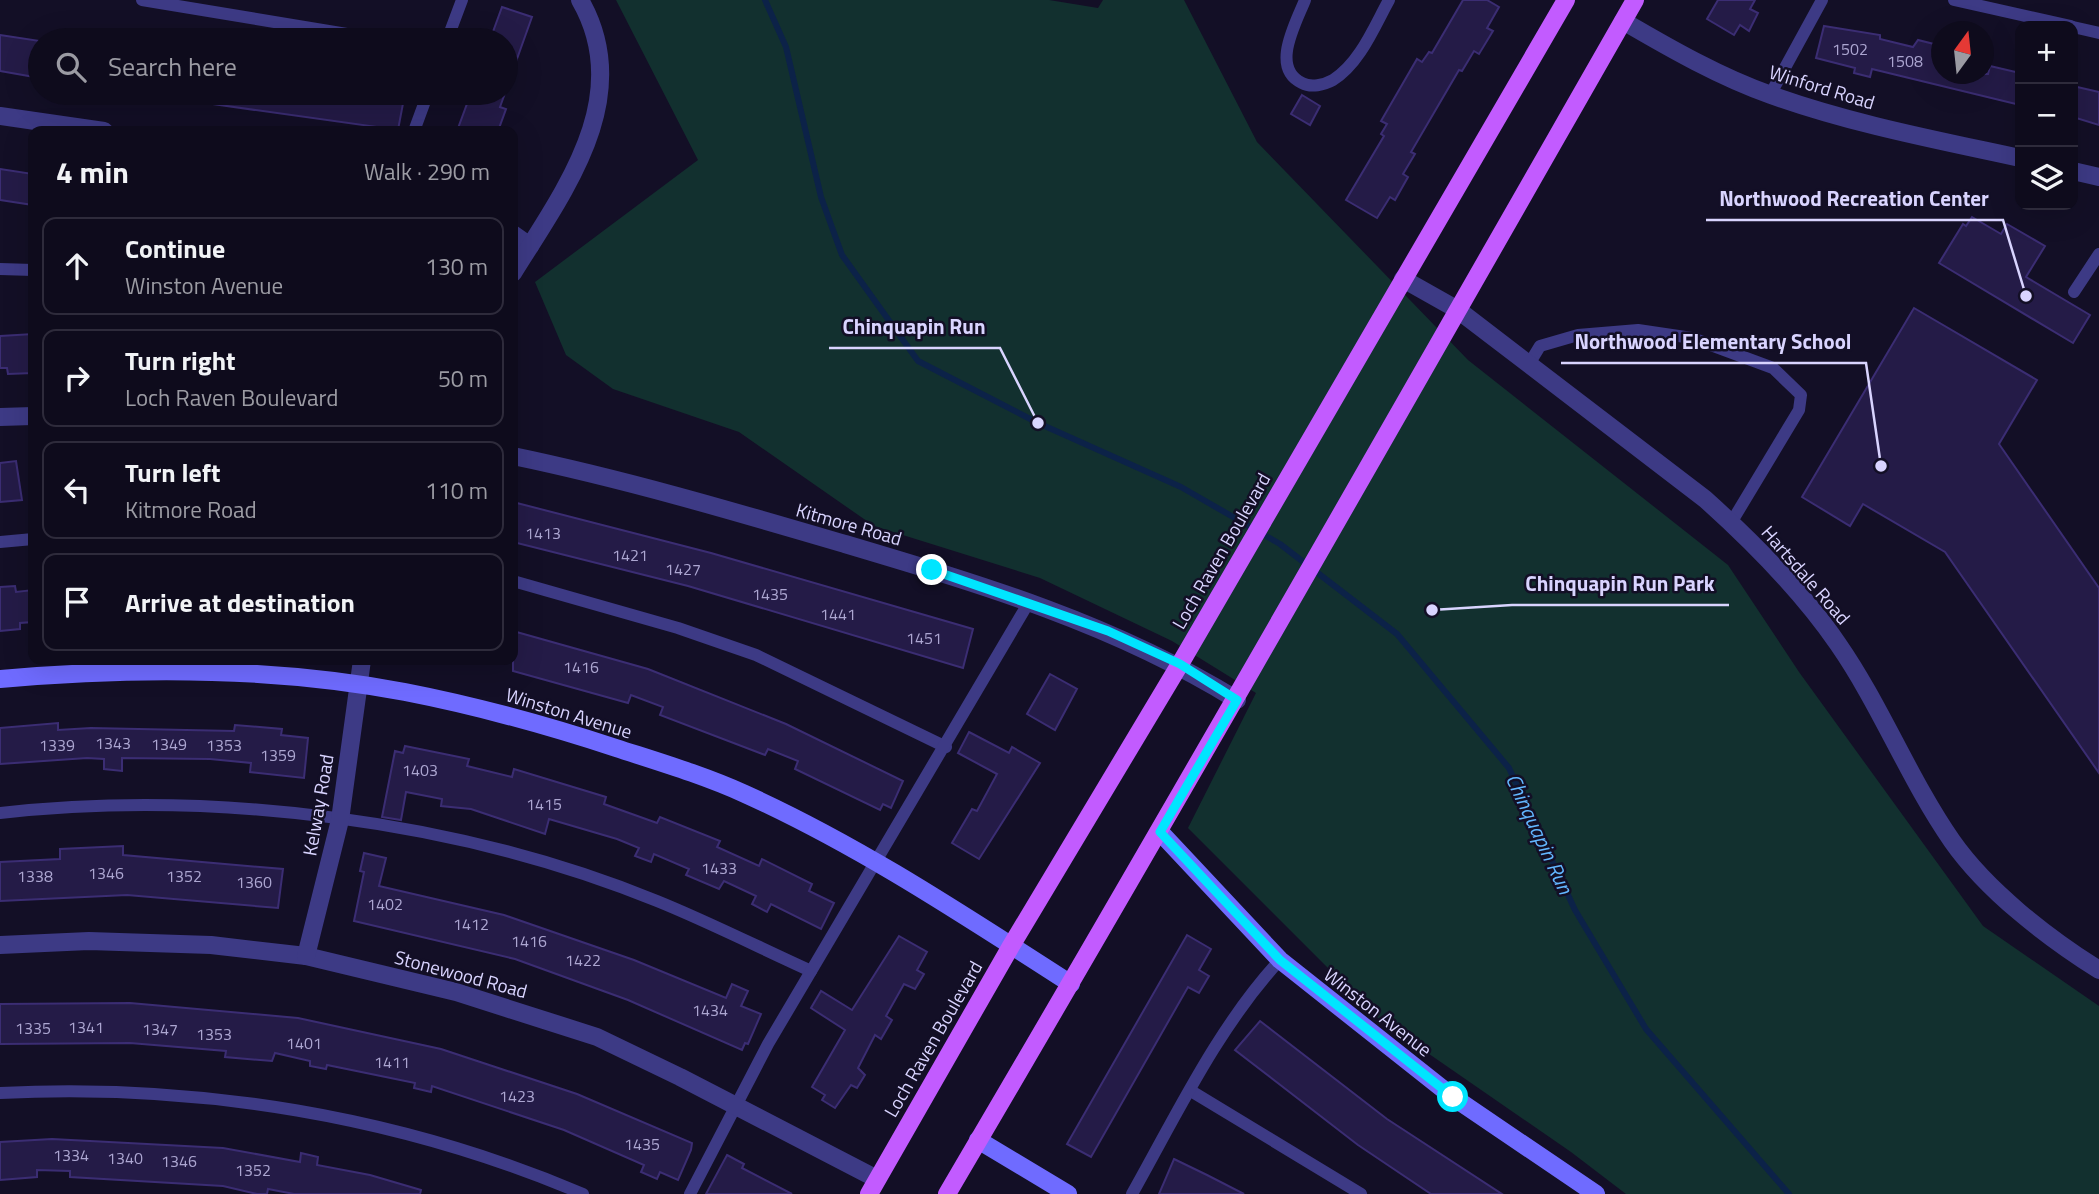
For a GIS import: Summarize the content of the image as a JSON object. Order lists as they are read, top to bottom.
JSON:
{
  "streets": {
    "main road": ["Loch Raven Boulevard"],
    "street": [
      "Winford Road",
      "Kitmore Road",
      "Hartsdale Road",
      "Winston Avenue",
      "Kelway Road",
      "Stonewood Road"
    ]
  },
  "crossings": [
    ["Kitmore Road", "Loch Raven Boulevard"],
    ["Loch Raven Boulevard", "Hartsdale Road"],
    ["Loch Raven Boulevard", "Winston Avenue"],
    ["Loch Raven Boulevard", "Stonewood Road"],
    ["Winston Avenue", "Kelway Road"],
    ["Kelway Road", "Stonewood Road"]
  ],
  "water": ["Chinquapin Run"],
  "places": [
    "Northwood Recreation Center",
    "Chinquapin Run",
    "Northwood Elementary School",
    "Chinquapin Run Park"
  ],
  "house_numbers": [
    "1502",
    "1508",
    "1413",
    "1421",
    "1427",
    "1435",
    "1441",
    "1451",
    "1416",
    "1343",
    "1349",
    "1339",
    "1353",
    "1359",
    "1403",
    "1415",
    "1433",
    "1346",
    "1338",
    "1352",
    "1360",
    "1402",
    "1412",
    "1416",
    "1422",
    "1434",
    "1341",
    "1335",
    "1347",
    "1353",
    "1401",
    "1411",
    "1423",
    "1435",
    "1334",
    "1340",
    "1346",
    "1352"
  ],
  "north": "top",
  "page": {
    "map_buttons": ["+", "−"],
    "search": "Search here",
    "heading": ["4 min", "Walk · 290 m"],
    "list": [
      ["Continue", "Winston Avenue", "130 m"],
      ["Turn right", "Loch Raven Boulevard", "50 m"],
      ["Turn left", "Kitmore Road", "110 m"],
      "Arrive at destination"
    ]
  }
}
